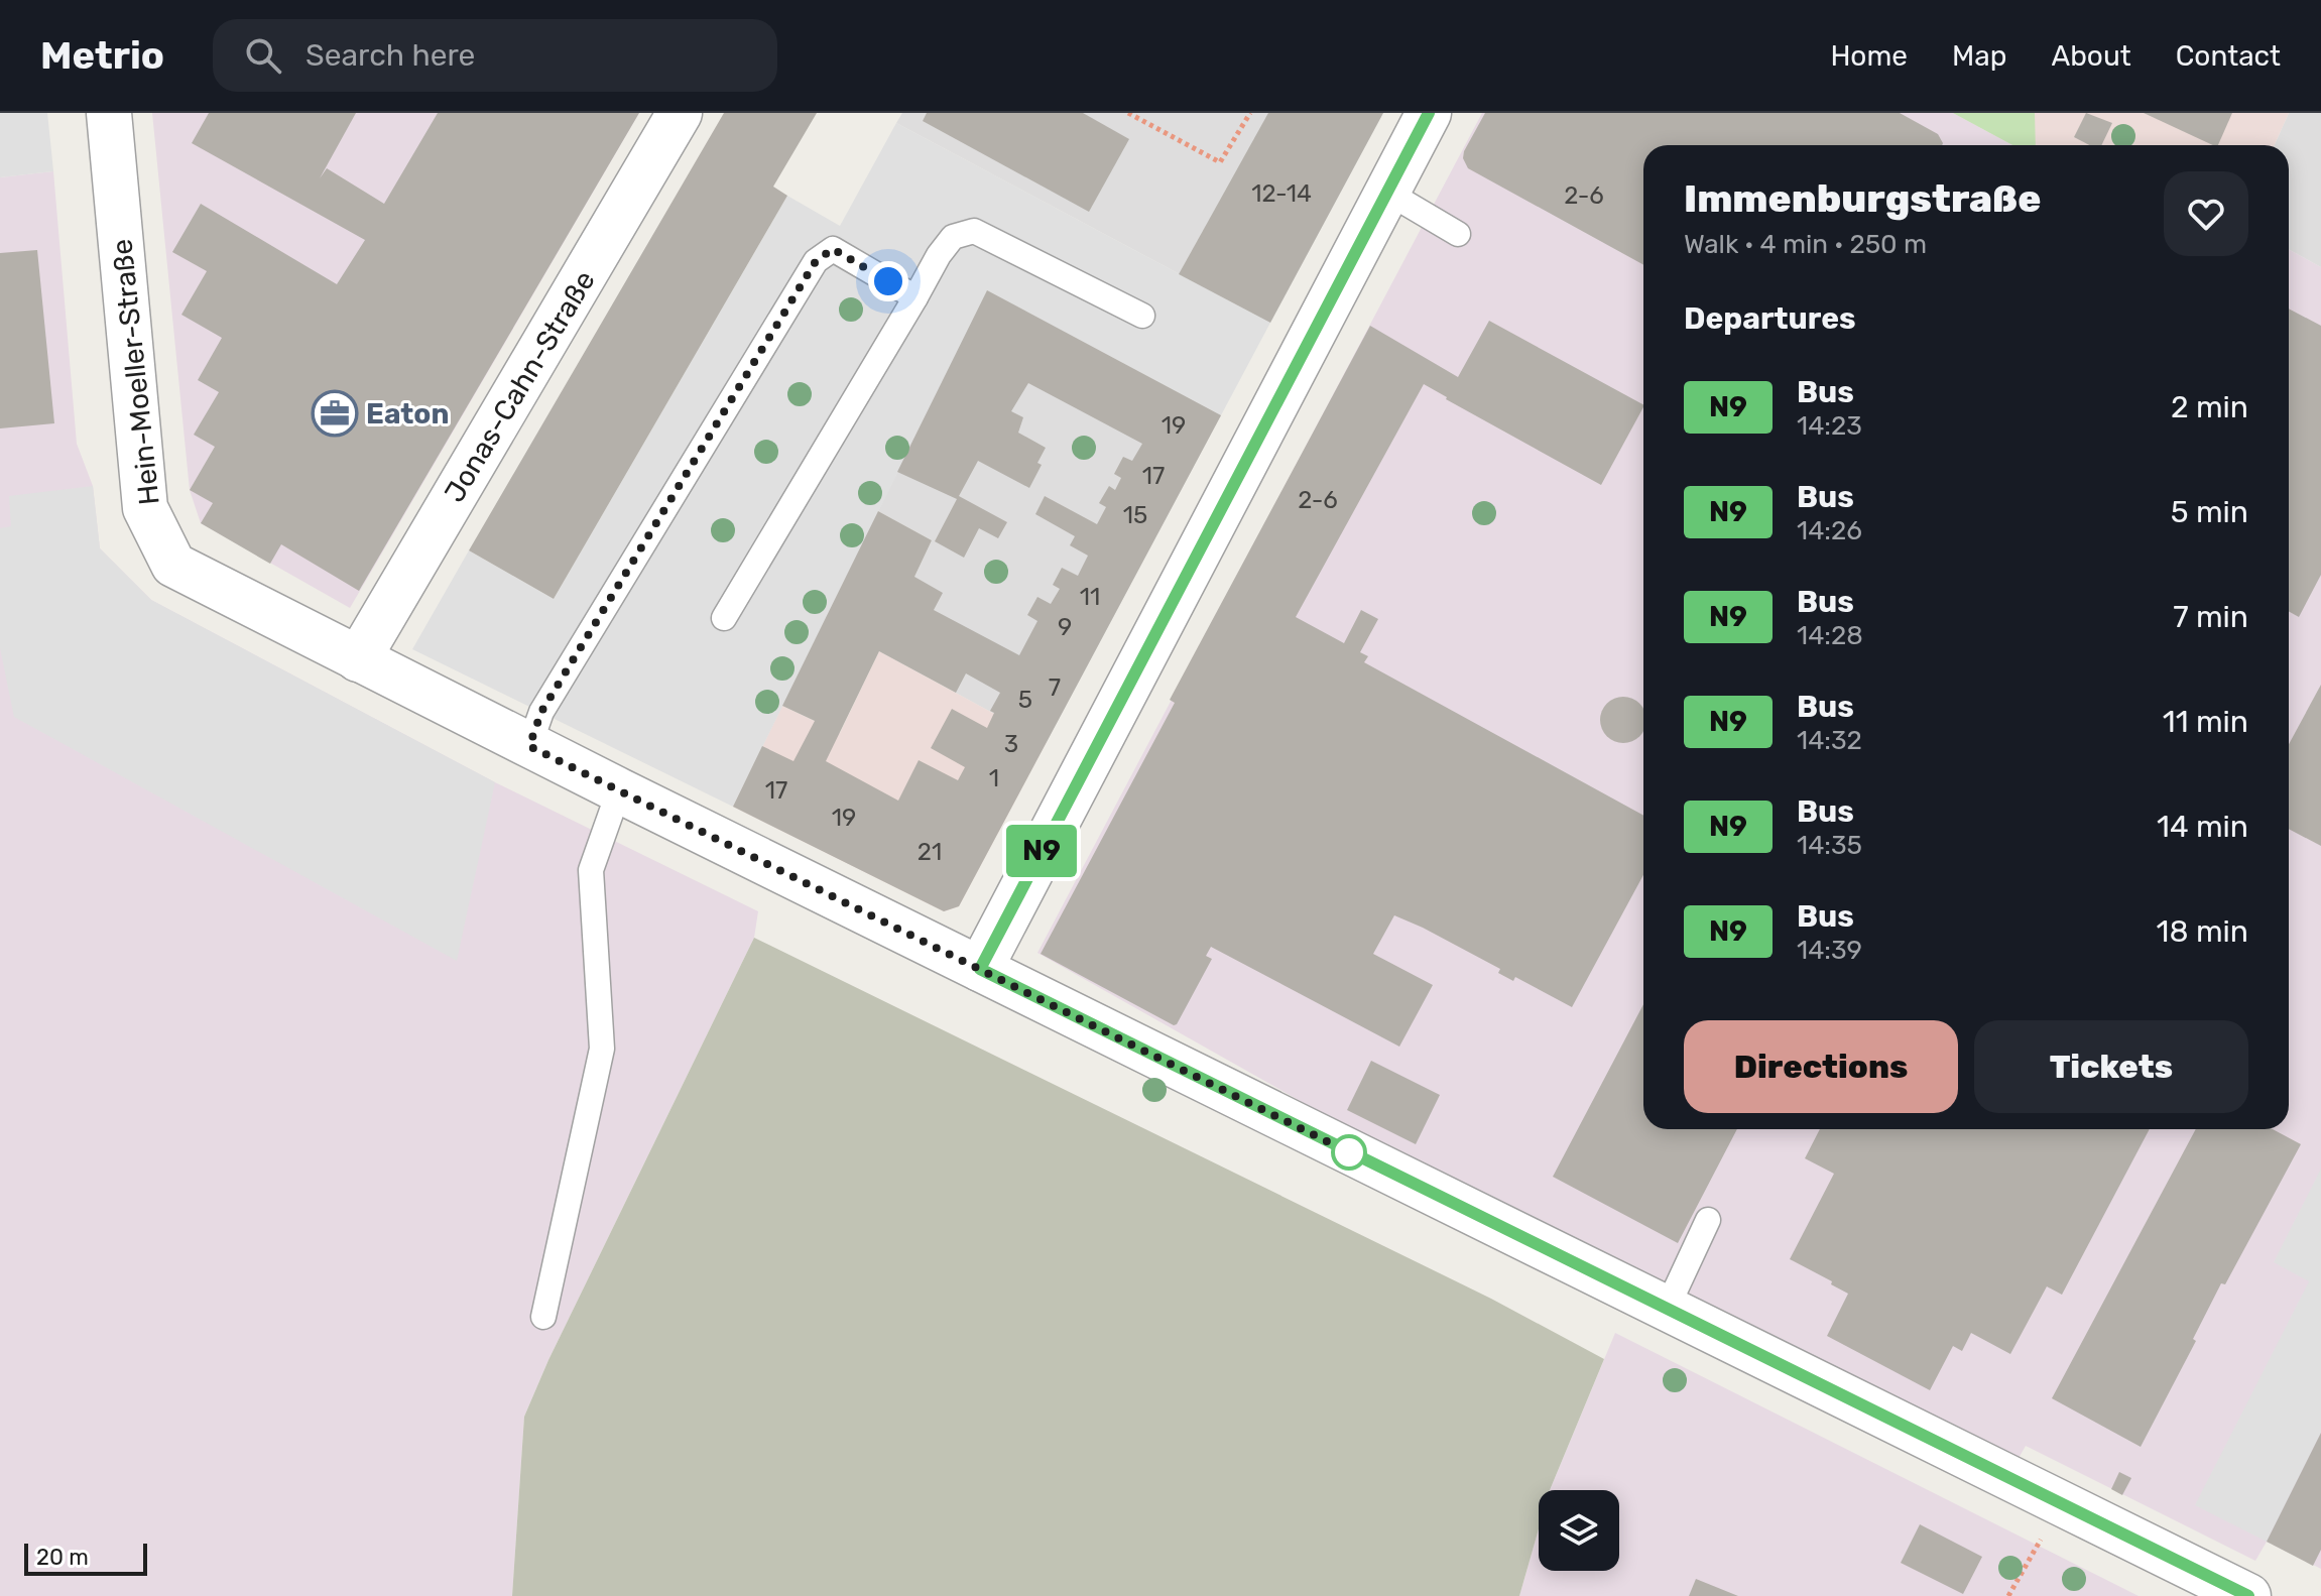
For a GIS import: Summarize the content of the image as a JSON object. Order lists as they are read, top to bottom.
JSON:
{
  "streets": {
    "street": ["Hein-Moeller-Straße", "Jonas-Cahn-Straße"]
  },
  "crossings": [
    ["Hein-Moeller-Straße", "Jonas-Cahn-Straße"]
  ],
  "places": {
    "office": ["Eaton"]
  },
  "lines": ["bus line N9"],
  "house_numbers": [
    "12-14",
    "2-6",
    "19",
    "17",
    "2-6",
    "15",
    "11",
    "9",
    "7",
    "5",
    "3",
    "1",
    "17",
    "19",
    "21"
  ],
  "scale_bar": "20 m",
  "page": {
    "header": "Metrio",
    "search": "Search here",
    "nav": [
      "Home",
      "Map",
      "About",
      "Contact"
    ],
    "on_map": "N9",
    "heading": [
      ["Immenburgstraße", "Walk · 4 min · 250 m"],
      "Departures"
    ],
    "list": [
      {
        "mark": "N9",
        "name": "Bus",
        "note": "14:23",
        "value": "2 min"
      },
      {
        "mark": "N9",
        "name": "Bus",
        "note": "14:26",
        "value": "5 min"
      },
      {
        "mark": "N9",
        "name": "Bus",
        "note": "14:28",
        "value": "7 min"
      },
      {
        "mark": "N9",
        "name": "Bus",
        "note": "14:32",
        "value": "11 min"
      },
      {
        "mark": "N9",
        "name": "Bus",
        "note": "14:35",
        "value": "14 min"
      },
      {
        "mark": "N9",
        "name": "Bus",
        "note": "14:39",
        "value": "18 min"
      }
    ],
    "buttons": ["Directions", "Tickets"],
    "scale": "20 m"
  }
}
